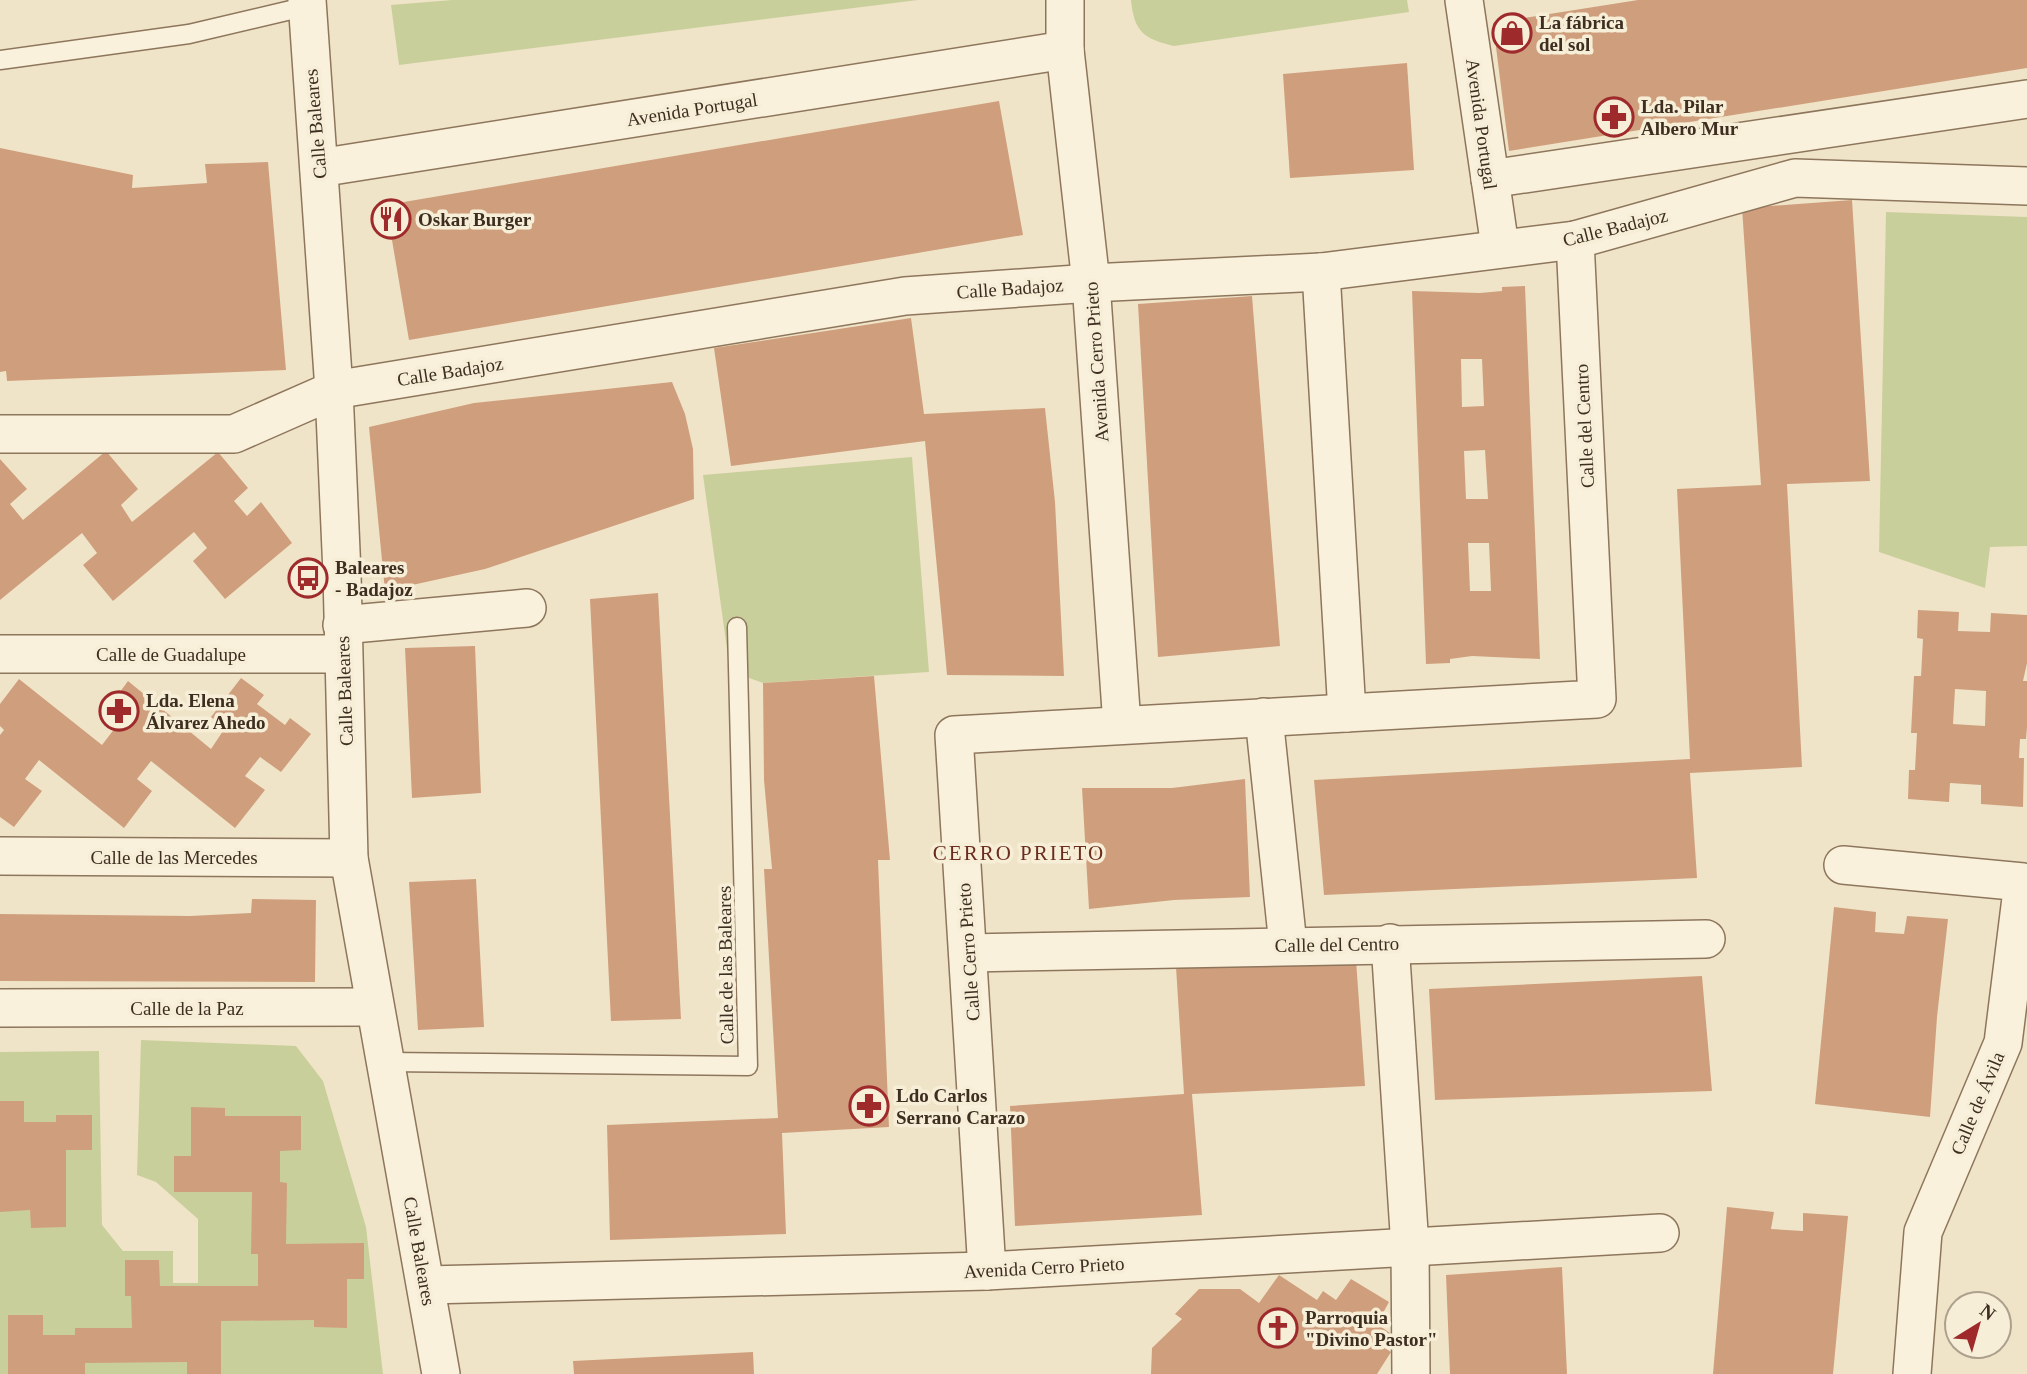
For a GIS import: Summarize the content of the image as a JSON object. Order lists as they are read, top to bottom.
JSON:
{
  "streets": {
    "street": [
      "Avenida Portugal",
      "Calle Baleares",
      "Calle Badajoz",
      "Avenida Cerro Prieto",
      "Calle del Centro",
      "Calle de Guadalupe",
      "Calle de las Mercedes",
      "Calle Cerro Prieto",
      "Calle de la Paz",
      "Calle de Ávila"
    ],
    "lane": ["Calle de las Baleares"]
  },
  "crossings": [
    ["Avenida Portugal", "Calle Baleares"],
    ["Avenida Portugal", "Calle Badajoz"],
    ["Avenida Portugal", "Avenida Cerro Prieto"],
    ["Calle Baleares", "Calle Badajoz"],
    ["Calle Baleares", "Avenida Cerro Prieto"],
    ["Calle Baleares", "Calle de Guadalupe"],
    ["Calle Baleares", "Calle de las Mercedes"],
    ["Calle Baleares", "Calle de las Baleares"],
    ["Calle Baleares", "Calle de la Paz"],
    ["Calle Badajoz", "Avenida Cerro Prieto"],
    ["Calle Badajoz", "Calle del Centro"],
    ["Avenida Cerro Prieto", "Calle Cerro Prieto"],
    ["Calle del Centro", "Calle Cerro Prieto"]
  ],
  "districts": ["CERRO PRIETO"],
  "places": {
    "shop": ["La fábrica del sol"],
    "pharmacy": ["Lda. Pilar Albero Mur", "Lda. Elena Álvarez Ahedo", "Ldo Carlos Serrano Carazo"],
    "restaurant": ["Oskar Burger"],
    "bus stop": ["Baleares - Badajoz"],
    "church": ["Parroquia \"Divino Pastor\""]
  },
  "north": "top right"
}
